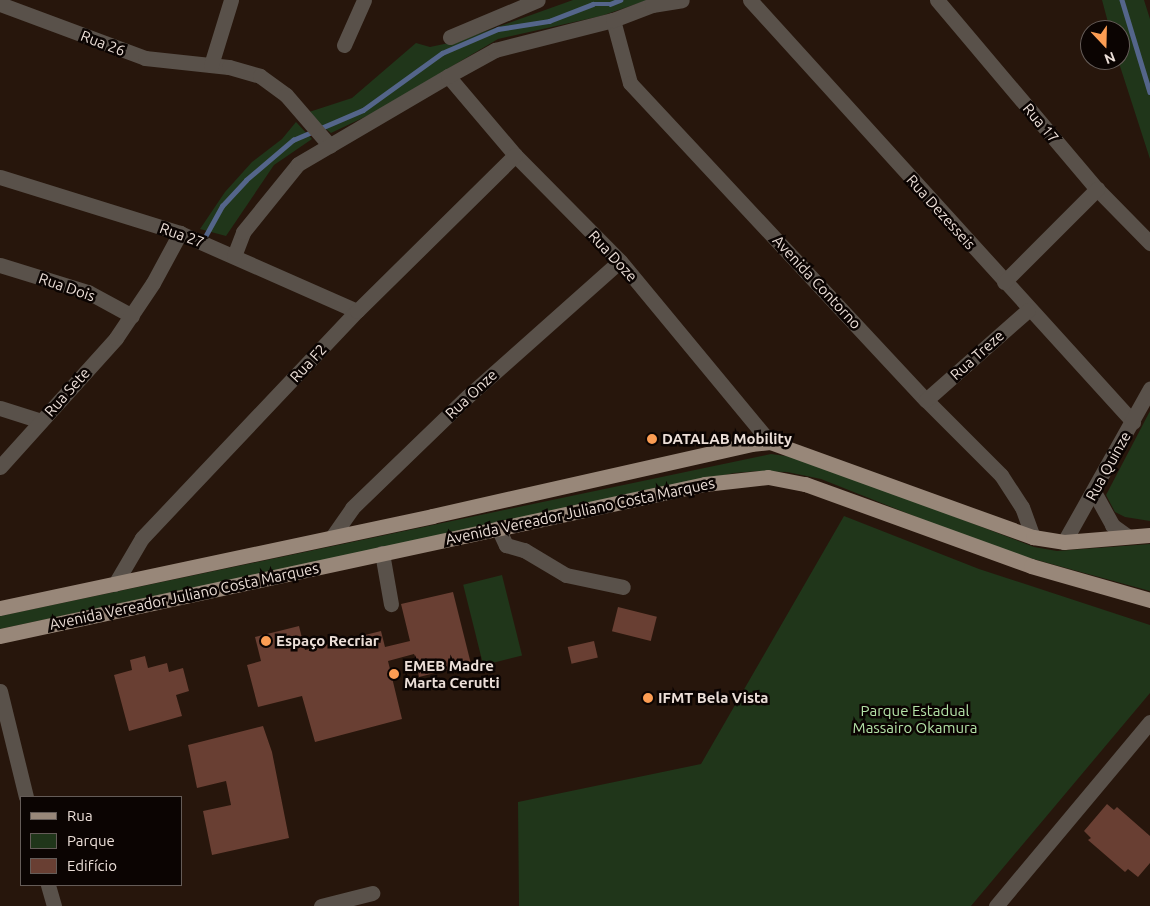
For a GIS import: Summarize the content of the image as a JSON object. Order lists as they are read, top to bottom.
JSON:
{
  "streets": {
    "main road": ["Avenida Vereador Juliano Costa Marques"],
    "street": [
      "Rua 26",
      "Rua 17",
      "Rua Dezesseis",
      "Rua 27",
      "Rua Doze",
      "Avenida Contorno",
      "Rua Dois",
      "Rua Treze",
      "Rua F2",
      "Rua Sete",
      "Rua Onze",
      "Rua Quinze"
    ]
  },
  "crossings": [
    ["Rua Dezesseis", "Rua Treze"],
    ["Rua Dezesseis", "Rua Quinze"],
    ["Rua 27", "Rua F2"],
    ["Rua 27", "Rua Sete"],
    ["Rua Doze", "Rua F2"],
    ["Rua Doze", "Rua Onze"],
    ["Rua Doze", "Avenida Vereador Juliano Costa Marques"],
    ["Avenida Contorno", "Rua Treze"],
    ["Avenida Contorno", "Avenida Vereador Juliano Costa Marques"],
    ["Rua Dois", "Rua Sete"],
    ["Rua F2", "Avenida Vereador Juliano Costa Marques"],
    ["Rua Onze", "Avenida Vereador Juliano Costa Marques"],
    ["Rua Quinze", "Avenida Vereador Juliano Costa Marques"]
  ],
  "parks": ["Parque Estadual Massairo Okamura"],
  "places": [
    "DATALAB Mobility",
    "Espaço Recriar",
    "EMEB Madre Marta Cerutti",
    "IFMT Bela Vista"
  ],
  "legend": ["Rua", "Parque", "Edifício"],
  "north": "bottom"
}
